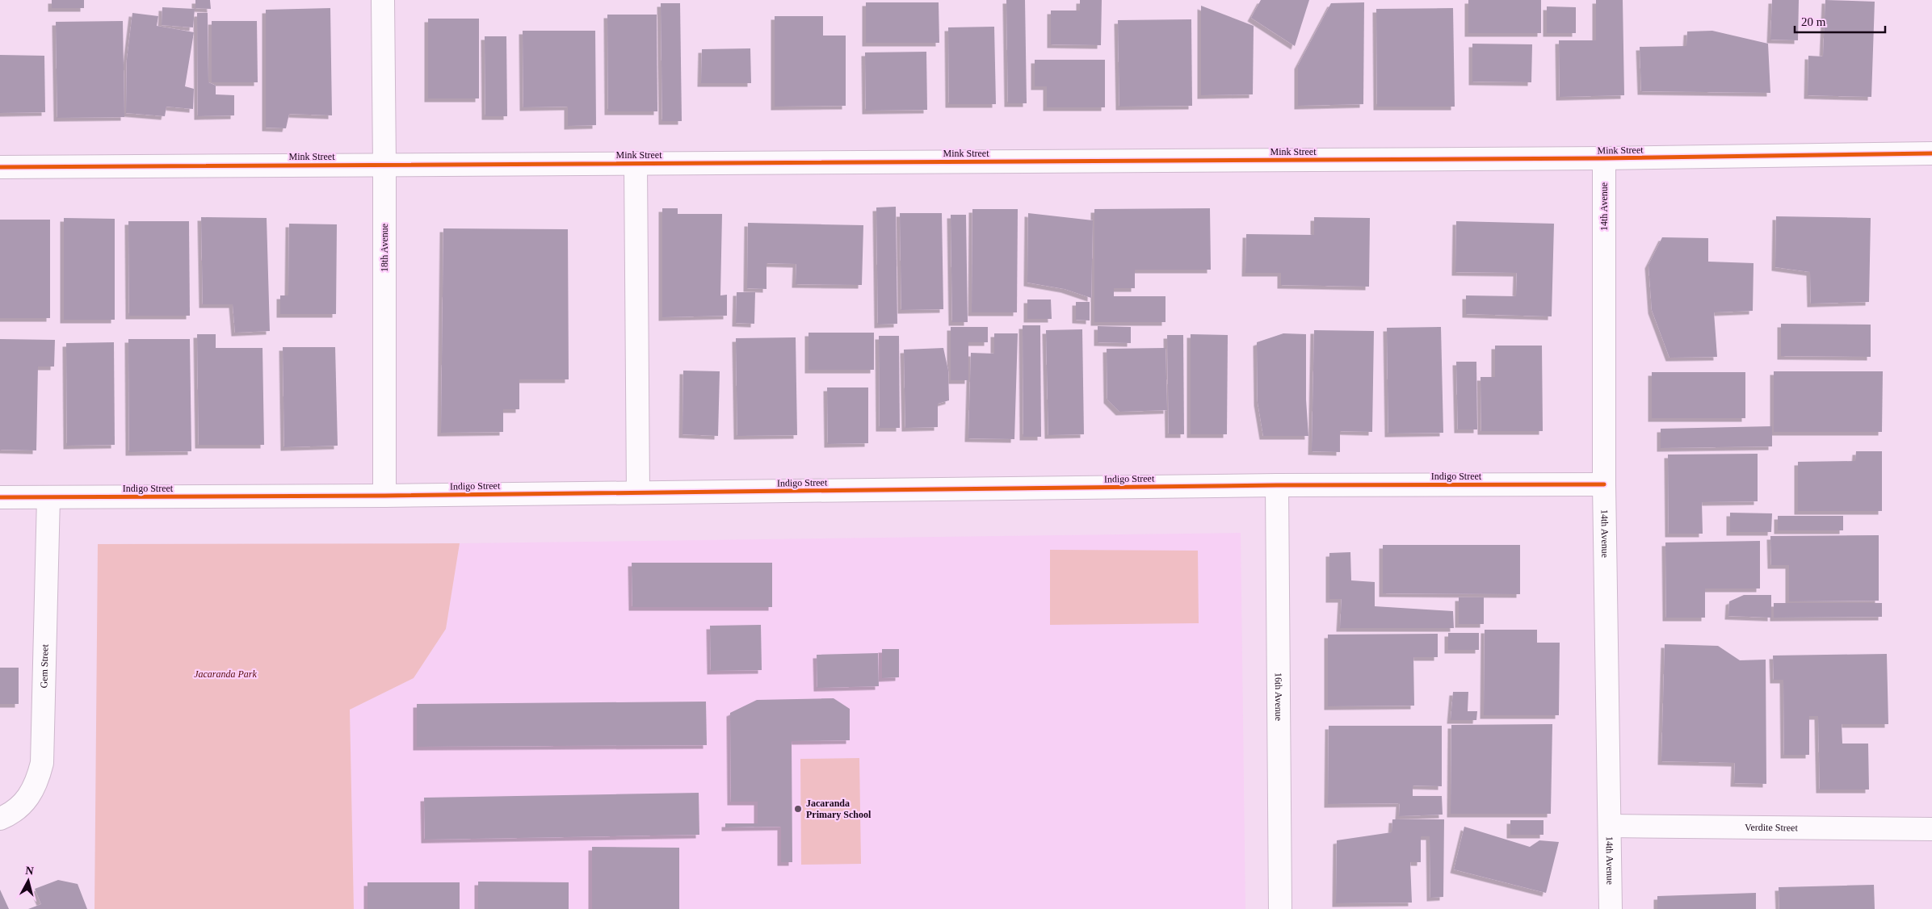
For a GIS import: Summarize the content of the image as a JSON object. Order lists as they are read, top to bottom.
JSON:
{
  "streets": {
    "street": [
      "Mink Street",
      "14th Avenue",
      "18th Avenue",
      "Indigo Street",
      "Gem Street",
      "16th Avenue",
      "Verdite Street"
    ]
  },
  "crossings": [
    ["Mink Street", "14th Avenue"],
    ["Mink Street", "18th Avenue"],
    ["14th Avenue", "Indigo Street"],
    ["14th Avenue", "Verdite Street"],
    ["18th Avenue", "Indigo Street"],
    ["Indigo Street", "Gem Street"],
    ["Indigo Street", "16th Avenue"]
  ],
  "parks": ["Jacaranda Park"],
  "places": ["Jacaranda Primary School"],
  "scale_bar": "20 m",
  "north": "top"
}
